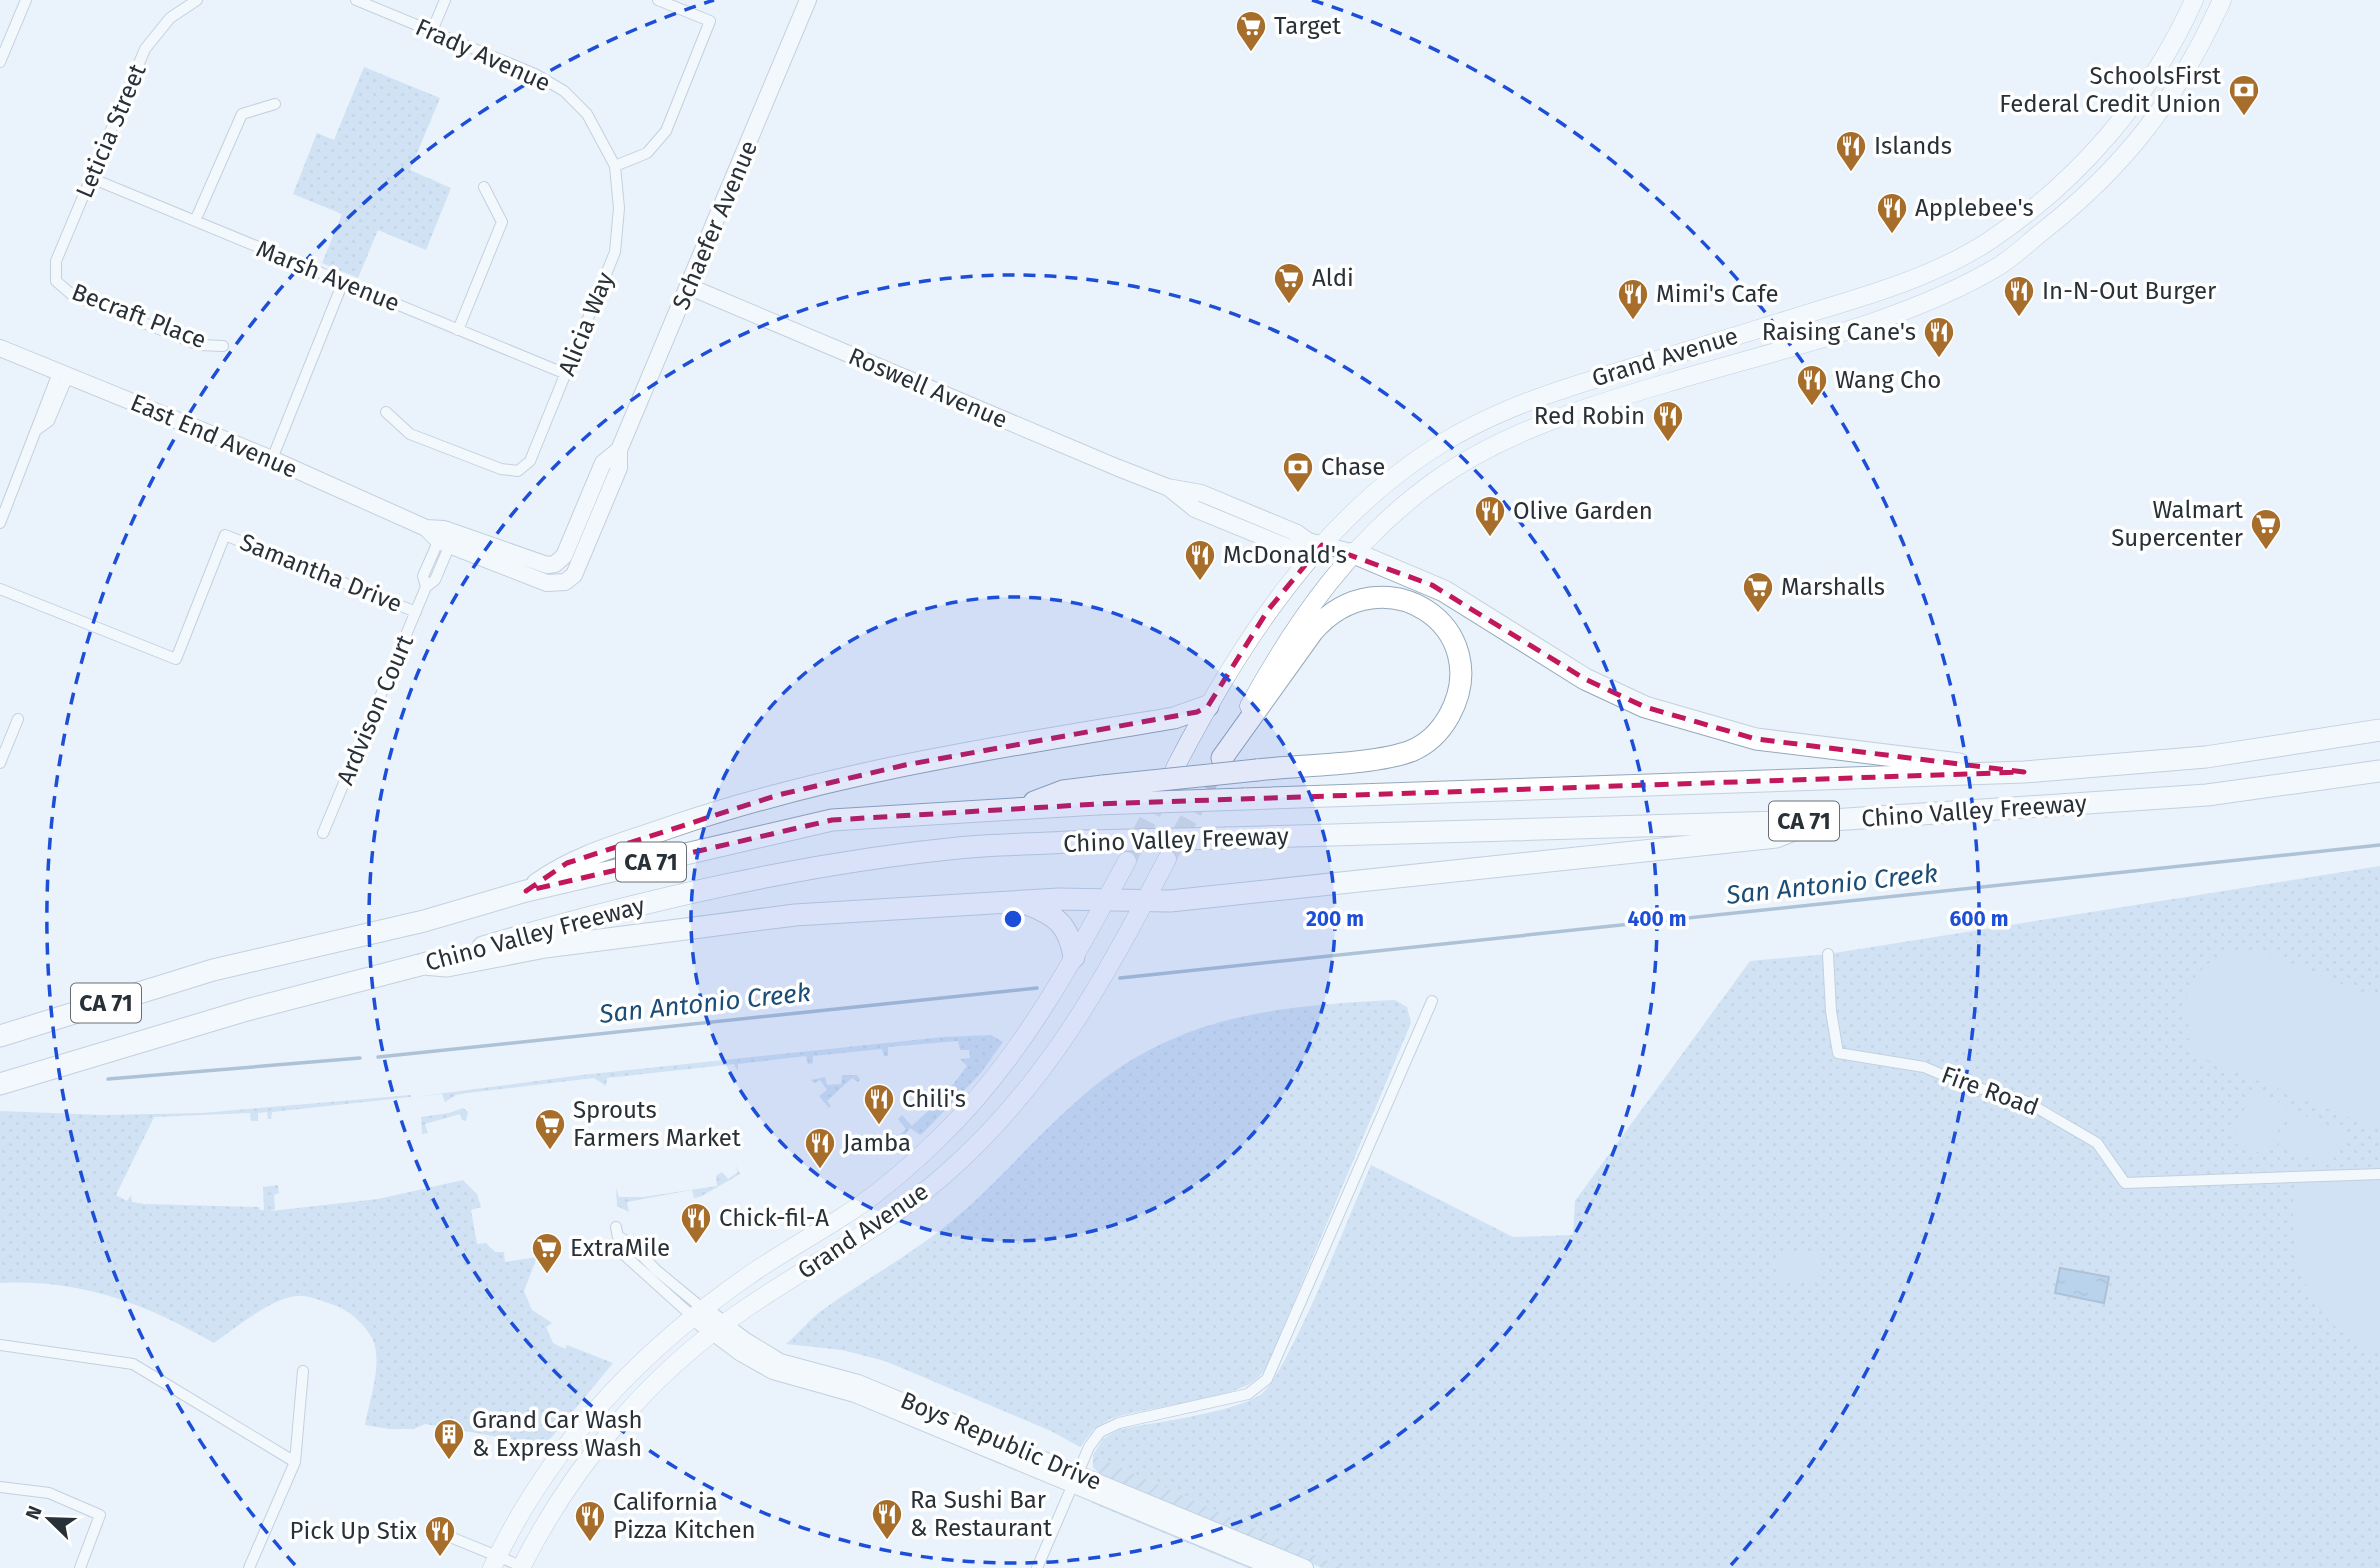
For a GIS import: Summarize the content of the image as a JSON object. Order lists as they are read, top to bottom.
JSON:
{
  "streets": {
    "highway": ["Chino Valley Freeway", "CA 71"],
    "main road": [
      "Schaefer Avenue",
      "Grand Avenue",
      "Roswell Avenue",
      "East End Avenue",
      "Boys Republic Drive"
    ],
    "street": [
      "Frady Avenue",
      "Leticia Street",
      "Marsh Avenue",
      "Becraft Place",
      "Alicia Way",
      "Samantha Drive",
      "Ardvison Court",
      "Fire Road"
    ]
  },
  "crossings": [
    ["Frady Avenue", "Alicia Way"],
    ["Leticia Street", "Marsh Avenue"],
    ["Leticia Street", "Becraft Place"],
    ["Schaefer Avenue", "Roswell Avenue"],
    ["Schaefer Avenue", "East End Avenue"],
    ["Marsh Avenue", "Alicia Way"],
    ["Grand Avenue", "Roswell Avenue"],
    ["Grand Avenue", "Boys Republic Drive"],
    ["East End Avenue", "Ardvison Court"],
    ["Samantha Drive", "Ardvison Court"]
  ],
  "water": ["San Antonio Creek"],
  "places": {
    "supermarket": [
      "Target",
      "Aldi",
      "Walmart Supercenter",
      "Marshalls",
      "Sprouts Farmers Market",
      "ExtraMile"
    ],
    "bank": ["SchoolsFirst Federal Credit Union", "Chase"],
    "restaurant": [
      "Islands",
      "Applebee's",
      "In-N-Out Burger",
      "Mimi's Cafe",
      "Raising Cane's",
      "Wang Cho",
      "Red Robin",
      "Olive Garden",
      "McDonald's",
      "Chili's",
      "Jamba",
      "Chick-fil-A",
      "Ra Sushi Bar & Restaurant",
      "California Pizza Kitchen",
      "Pick Up Stix"
    ],
    "building": ["Grand Car Wash & Express Wash"]
  },
  "north": "top left",
  "rings": ["200 m", "400 m", "600 m"]
}
